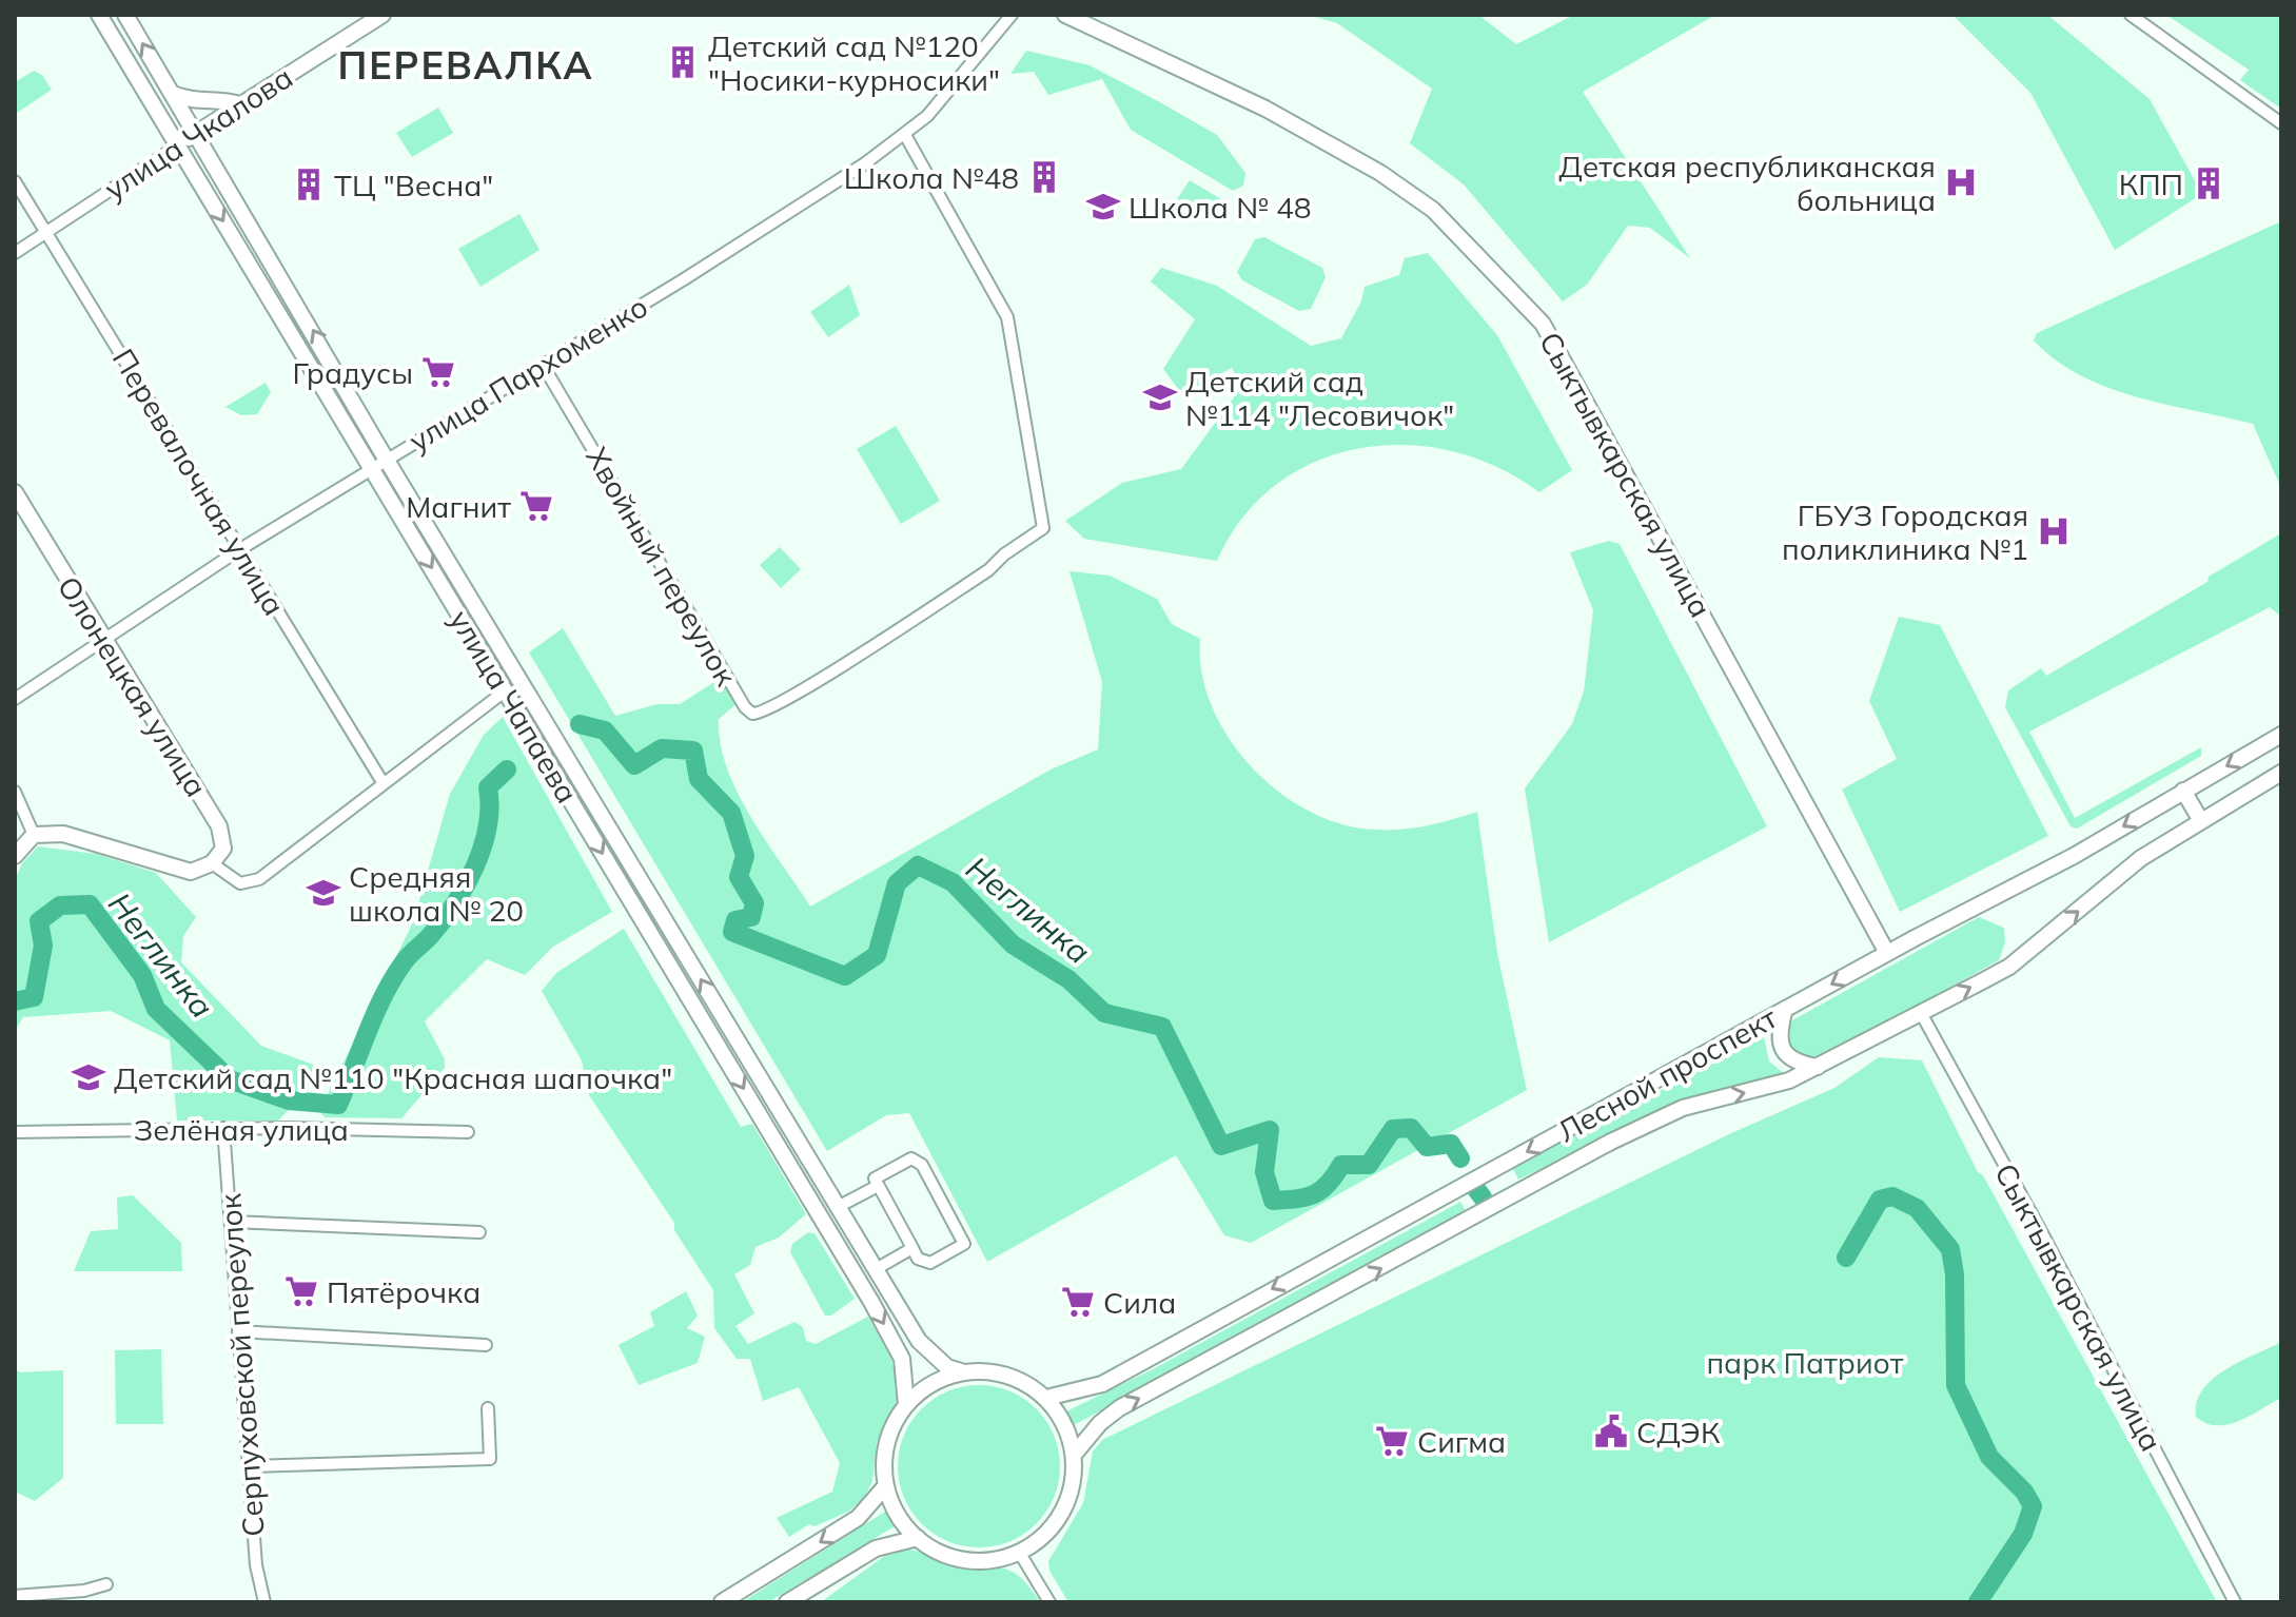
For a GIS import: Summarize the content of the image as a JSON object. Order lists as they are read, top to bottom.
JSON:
{
  "streets": {
    "main road": [
      "улица Чкалова",
      "Сыктывкарская улица",
      "Олонецкая улица",
      "улица Чапаева",
      "Лесной проспект"
    ],
    "street": [
      "улица Пархоменко",
      "Перевалочная улица",
      "Хвойный переулок",
      "Зелёная улица",
      "Серпуховской переулок"
    ]
  },
  "crossings": [
    ["улица Чкалова", "Перевалочная улица"],
    ["улица Чкалова", "улица Чапаева"],
    ["улица Пархоменко", "Перевалочная улица"],
    ["улица Пархоменко", "Хвойный переулок"],
    ["улица Пархоменко", "Олонецкая улица"],
    ["улица Пархоменко", "улица Чапаева"],
    ["Сыктывкарская улица", "Лесной проспект"],
    ["улица Чапаева", "Лесной проспект"],
    ["Зелёная улица", "Серпуховской переулок"]
  ],
  "districts": ["ПЕРЕВАЛКА"],
  "water": ["Неглинка"],
  "parks": ["парк Патриот"],
  "places": {
    "building": [
      "Детский сад №120 \"Носики-курносики\"",
      "Школа №48",
      "КПП",
      "ТЦ \"Весна\""
    ],
    "hospital": ["Детская республиканская больница", "ГБУЗ Городская поликлиника №1"],
    "school or university": [
      "Школа № 48",
      "Детский сад №114 \"Лесовичок\"",
      "Средняя школа № 20",
      "Детский сад №110 \"Красная шапочка\""
    ],
    "supermarket": [
      "Градусы",
      "Магнит",
      "Пятёрочка",
      "Сила",
      "Сигма"
    ],
    "public building": ["СДЭК"]
  }
}
